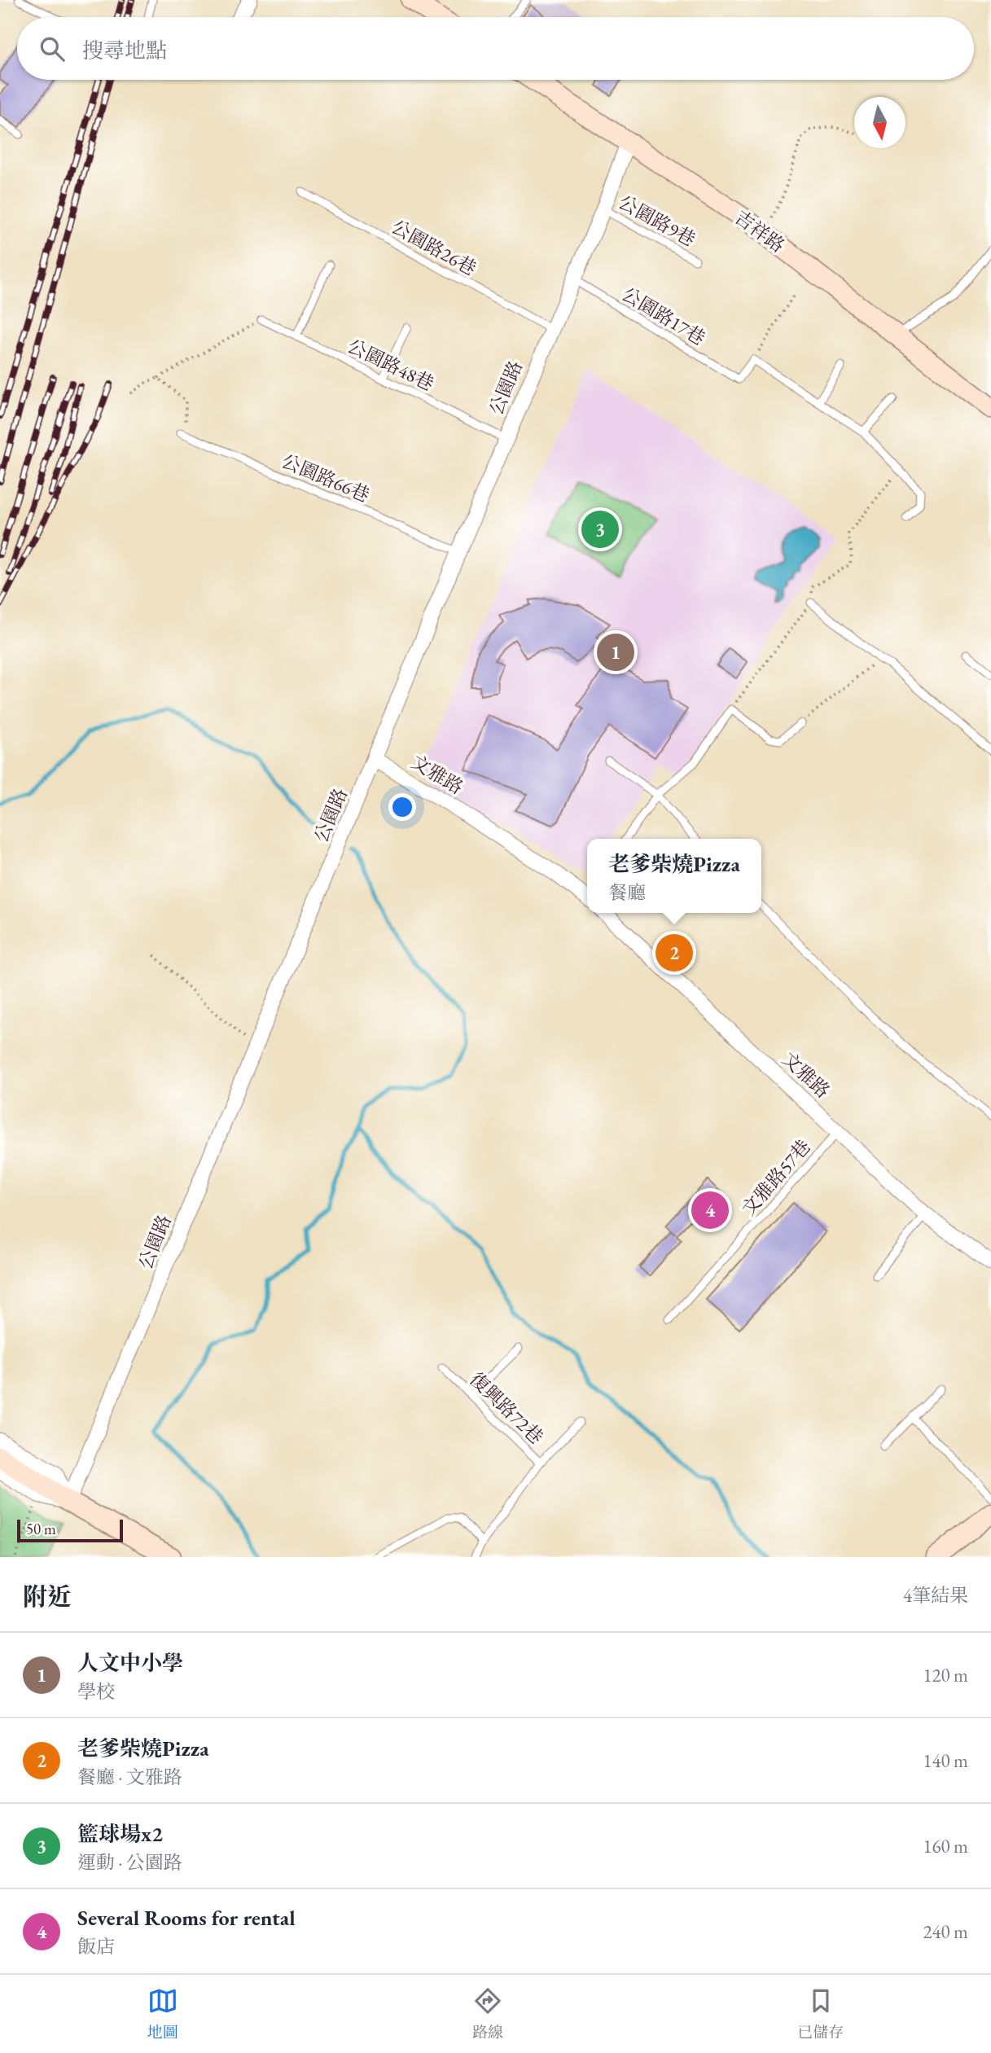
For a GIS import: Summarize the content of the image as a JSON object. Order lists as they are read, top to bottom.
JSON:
{
  "streets": {
    "street": ["吉祥路", "公園路", "文雅路"],
    "lane": [
      "公園路9巷",
      "公園路26巷",
      "公園路17巷",
      "公園路48巷",
      "公園路66巷",
      "文雅路57巷",
      "復興路72巷"
    ]
  },
  "crossings": [
    ["公園路9巷", "公園路"],
    ["吉祥路", "公園路"],
    ["公園路26巷", "公園路"],
    ["公園路17巷", "公園路"],
    ["公園路48巷", "公園路"],
    ["公園路", "公園路66巷"],
    ["公園路", "文雅路"],
    ["文雅路", "文雅路57巷"]
  ],
  "scale_bar": "50 m",
  "north": "bottom",
  "page": {
    "search": "搜尋地點",
    "pins": [
      "3",
      "1",
      "2",
      "4"
    ],
    "popup": ["老爹柴燒Pizza", "餐廳"],
    "scale": "50 m",
    "heading": ["附近", "4筆結果"],
    "list": [
      {
        "mark": "1",
        "name": "人文中小學",
        "note": "學校",
        "value": "120 m"
      },
      {
        "mark": "2",
        "name": "老爹柴燒Pizza",
        "note": "餐廳 · 文雅路",
        "value": "140 m"
      },
      {
        "mark": "3",
        "name": "籃球場x2",
        "note": "運動 · 公園路",
        "value": "160 m"
      },
      {
        "mark": "4",
        "name": "Several Rooms for rental",
        "note": "飯店",
        "value": "240 m"
      }
    ],
    "nav": ["地圖", "路線", "已儲存"]
  }
}
